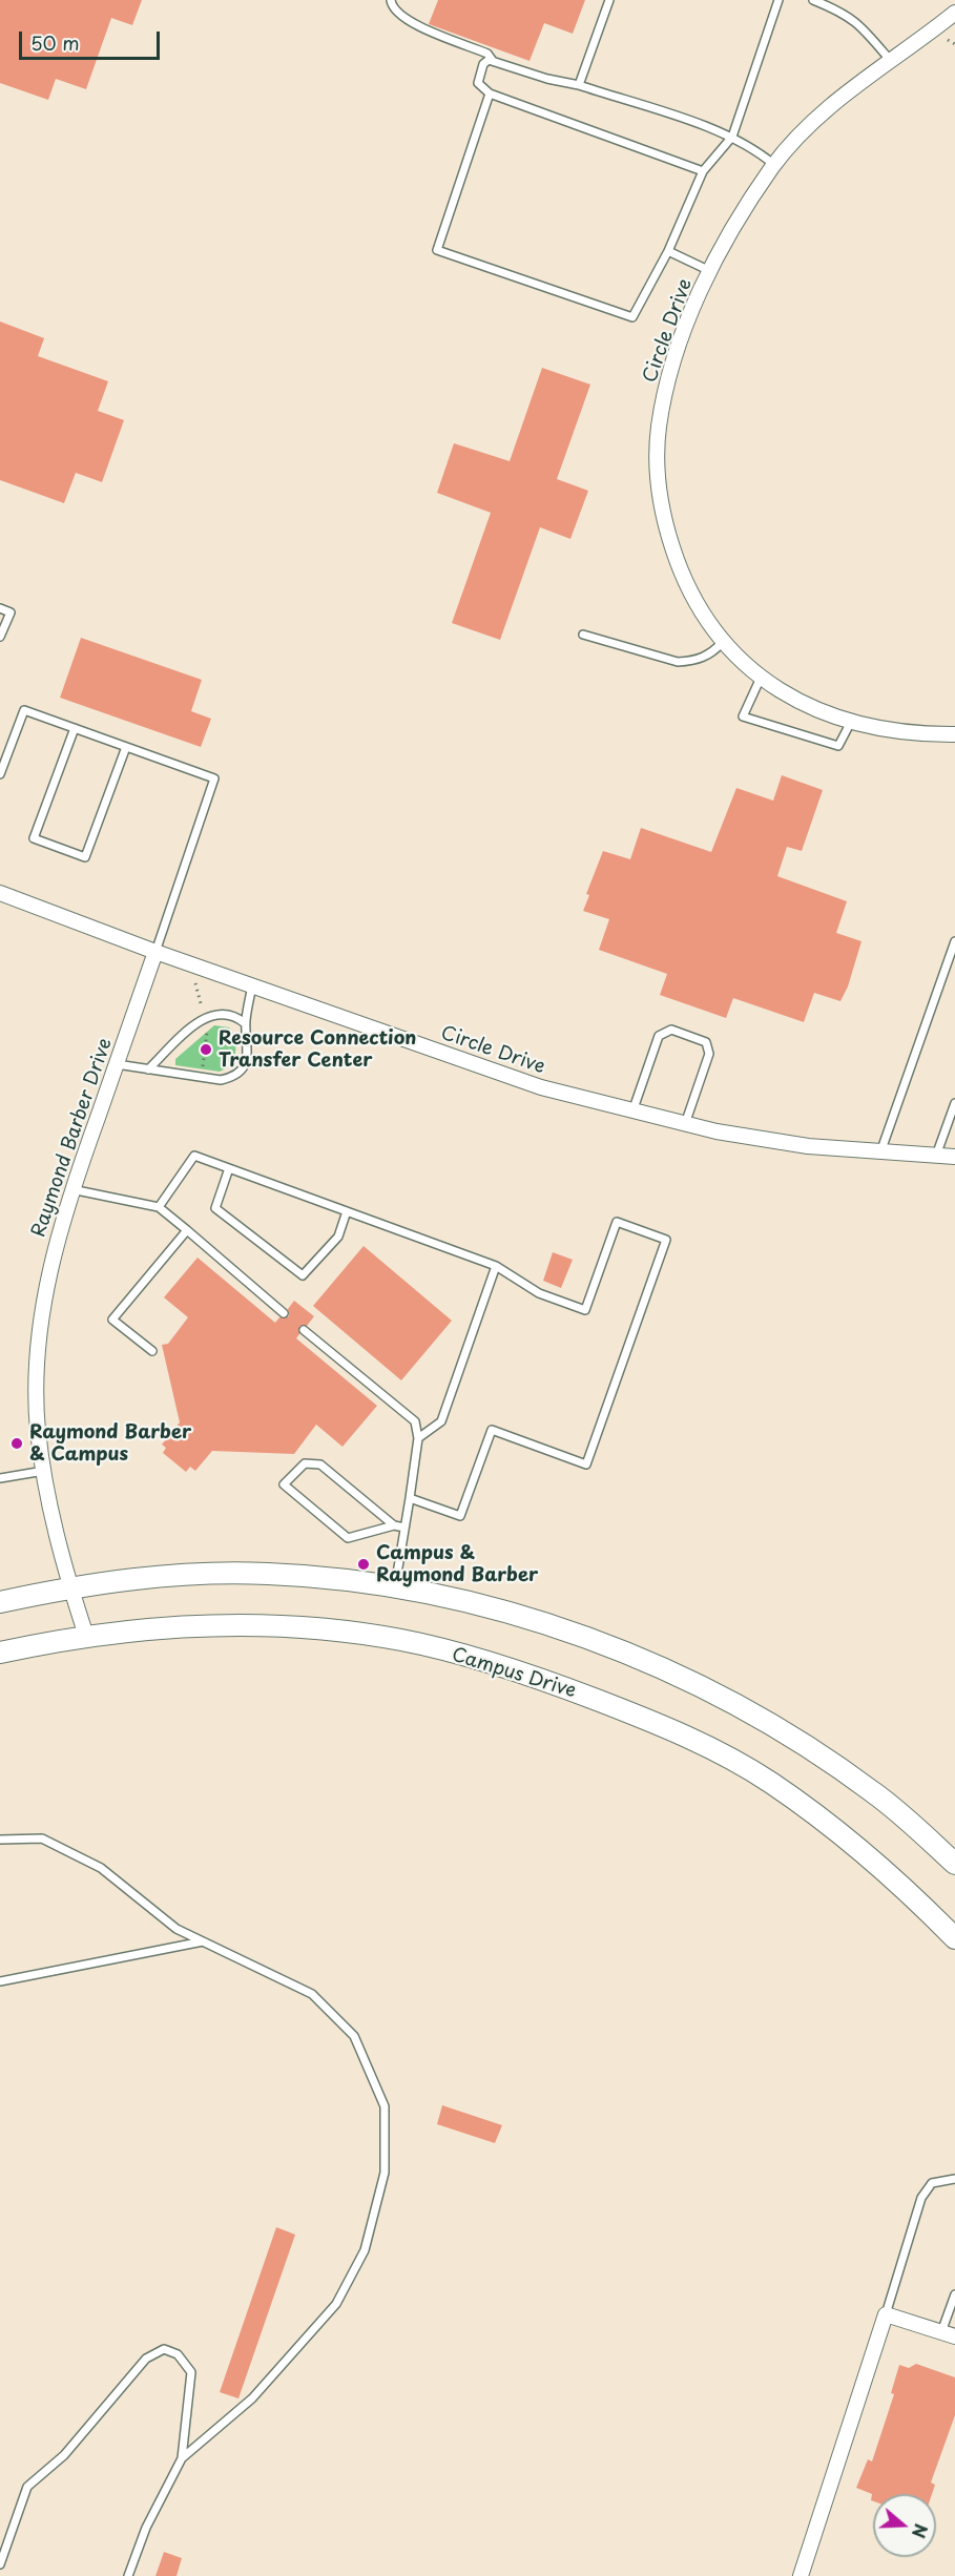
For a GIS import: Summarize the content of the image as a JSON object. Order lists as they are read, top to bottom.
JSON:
{
  "streets": {
    "main road": ["Campus Drive"],
    "street": ["Circle Drive", "Raymond Barber Drive"]
  },
  "crossings": [
    ["Circle Drive", "Raymond Barber Drive"],
    ["Raymond Barber Drive", "Campus Drive"]
  ],
  "places": ["Resource Connection Transfer Center", "Raymond Barber & Campus", "Campus & Raymond Barber"],
  "scale_bar": "50 m",
  "north": "right"
}
